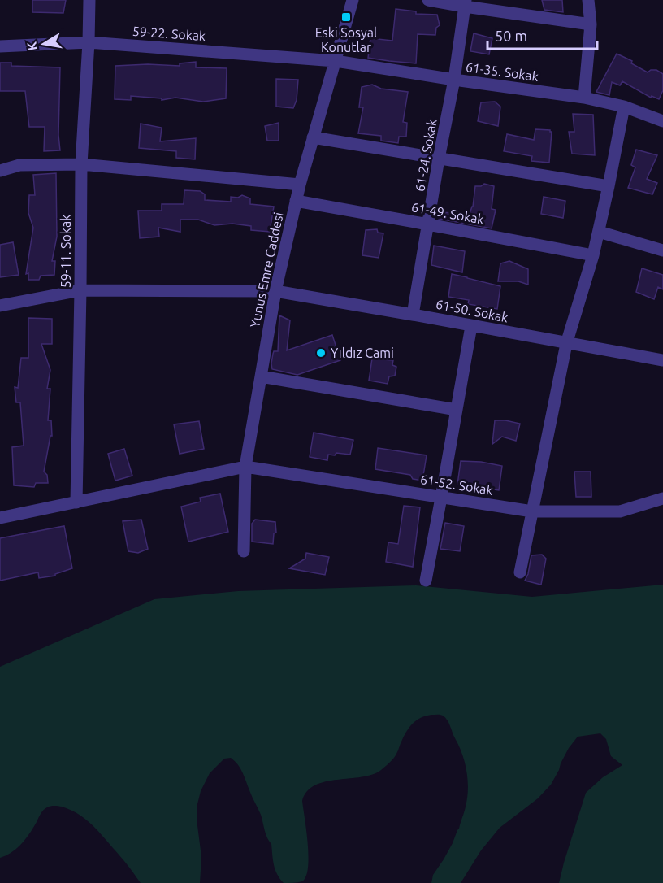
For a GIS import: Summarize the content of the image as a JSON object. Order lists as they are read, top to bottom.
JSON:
{
  "streets": {
    "street": [
      "59-22. Sokak",
      "61-35. Sokak",
      "61-24. Sokak",
      "61-49. Sokak",
      "59-11. Sokak",
      "Yunus Emre Caddesi",
      "61-50. Sokak",
      "61-52. Sokak"
    ]
  },
  "crossings": [
    ["59-22. Sokak", "61-35. Sokak"],
    ["59-22. Sokak", "59-11. Sokak"],
    ["59-22. Sokak", "Yunus Emre Caddesi"],
    ["61-35. Sokak", "61-24. Sokak"],
    ["61-35. Sokak", "Yunus Emre Caddesi"],
    ["61-24. Sokak", "61-49. Sokak"],
    ["61-24. Sokak", "61-50. Sokak"],
    ["61-49. Sokak", "Yunus Emre Caddesi"],
    ["59-11. Sokak", "61-50. Sokak"],
    ["Yunus Emre Caddesi", "61-50. Sokak"],
    ["Yunus Emre Caddesi", "61-52. Sokak"]
  ],
  "places": {
    "transit": ["Eski Sosyal Konutlar"],
    "other": ["Yıldız Cami"]
  },
  "scale_bar": "50 m",
  "north": "left"
}
